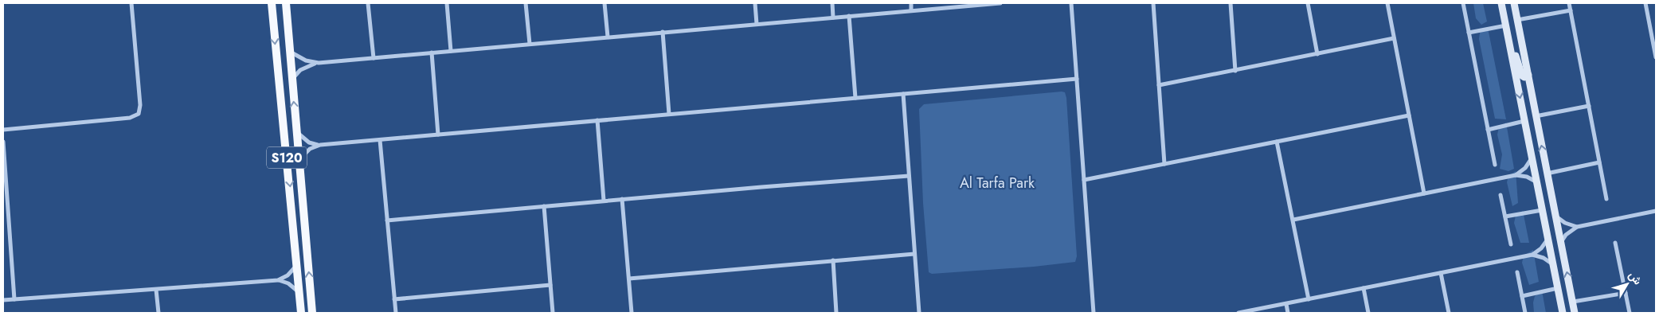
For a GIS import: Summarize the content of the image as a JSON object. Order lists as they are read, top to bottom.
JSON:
{
  "streets": {
    "main road": ["S120"]
  },
  "parks": ["Al Tarfa Park"],
  "north": "top right"
}
